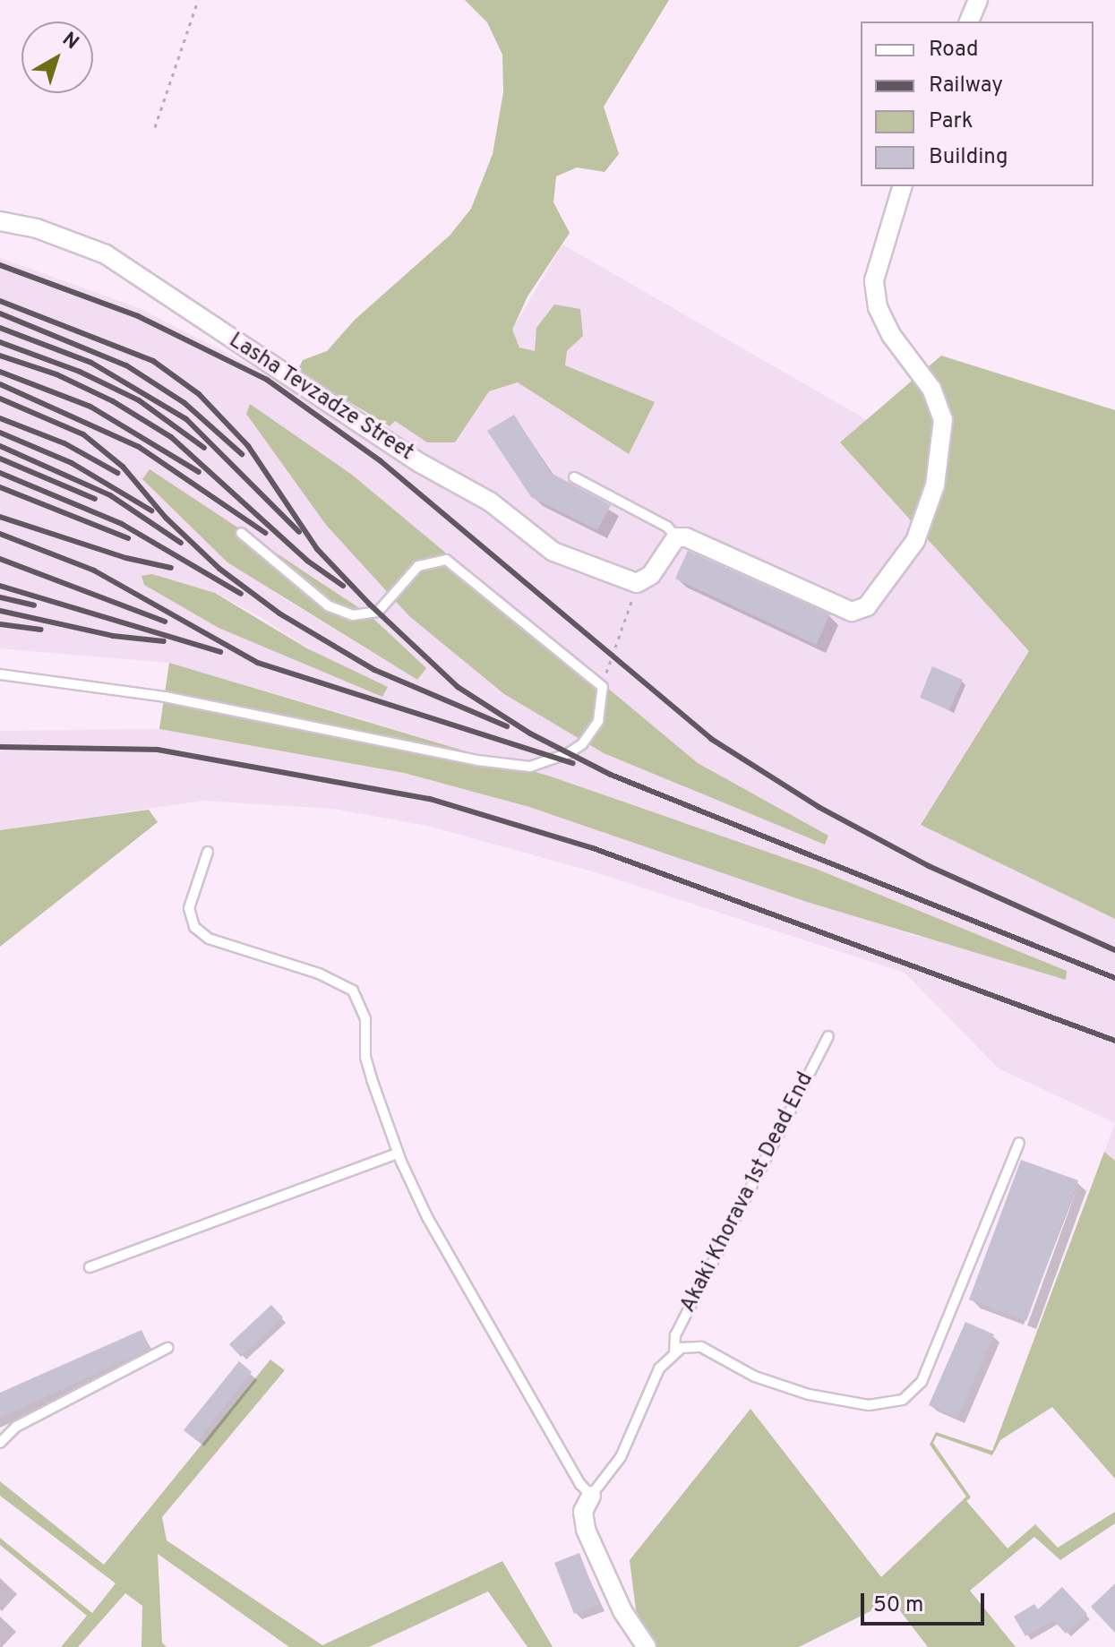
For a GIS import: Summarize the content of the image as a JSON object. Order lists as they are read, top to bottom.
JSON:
{
  "streets": {
    "street": ["Lasha Tevzadze Street"],
    "lane": ["Akaki Khorava 1st Dead End"]
  },
  "legend": [
    "Road",
    "Railway",
    "Park",
    "Building"
  ],
  "scale_bar": "50 m",
  "north": "top right"
}
